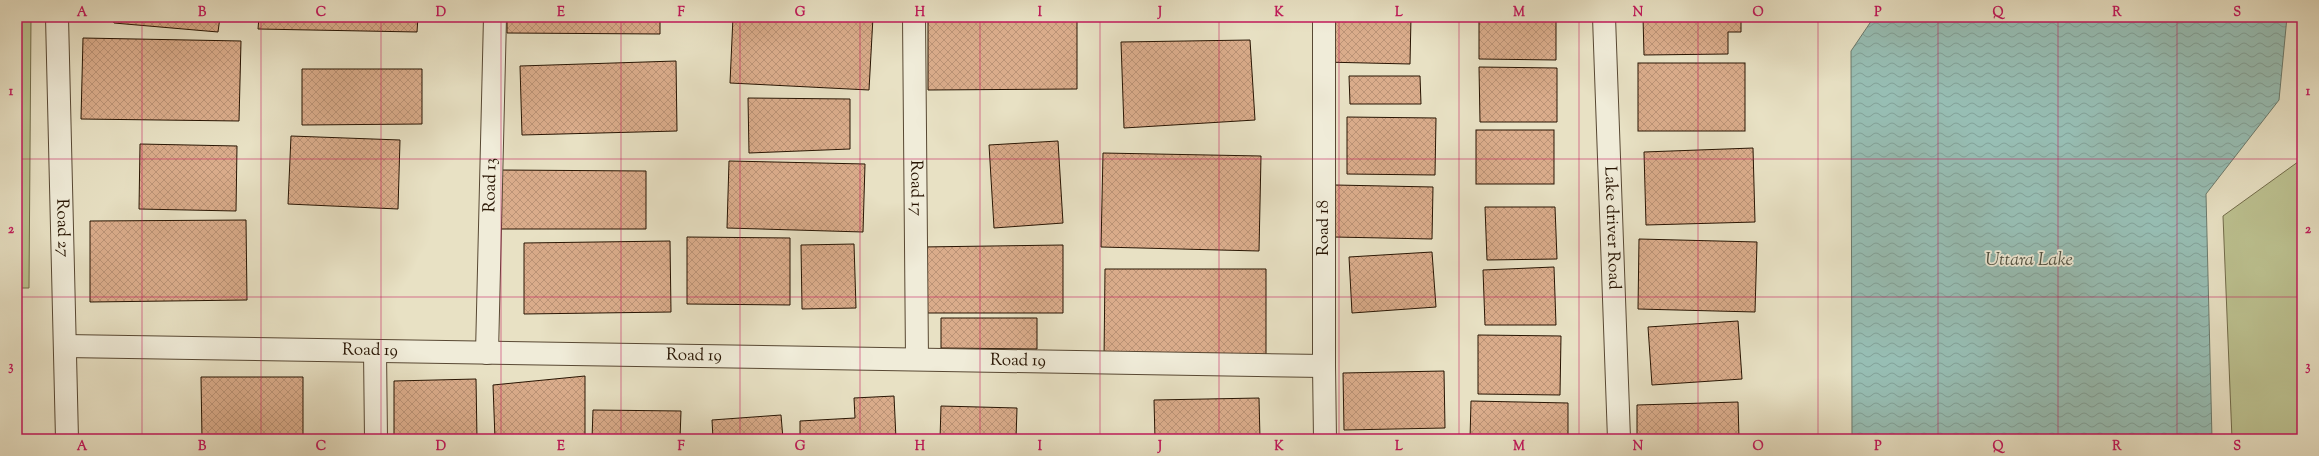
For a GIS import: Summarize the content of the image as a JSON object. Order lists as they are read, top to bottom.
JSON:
{
  "streets": {
    "street": [
      "Road 13",
      "Road 17",
      "Road 27",
      "Road 18",
      "Lake driver Road",
      "Road 19"
    ]
  },
  "crossings": [
    ["Road 13", "Road 19"],
    ["Road 17", "Road 19"],
    ["Road 27", "Road 19"],
    ["Road 18", "Road 19"]
  ],
  "water": ["Uttara Lake"],
  "grid": {
    "columns": [
      "A",
      "B",
      "C",
      "D",
      "E",
      "F",
      "G",
      "H",
      "I",
      "J",
      "K",
      "L",
      "M",
      "N",
      "O",
      "P",
      "Q",
      "R",
      "S"
    ],
    "rows": ["1", "2", "3"]
  }
}
